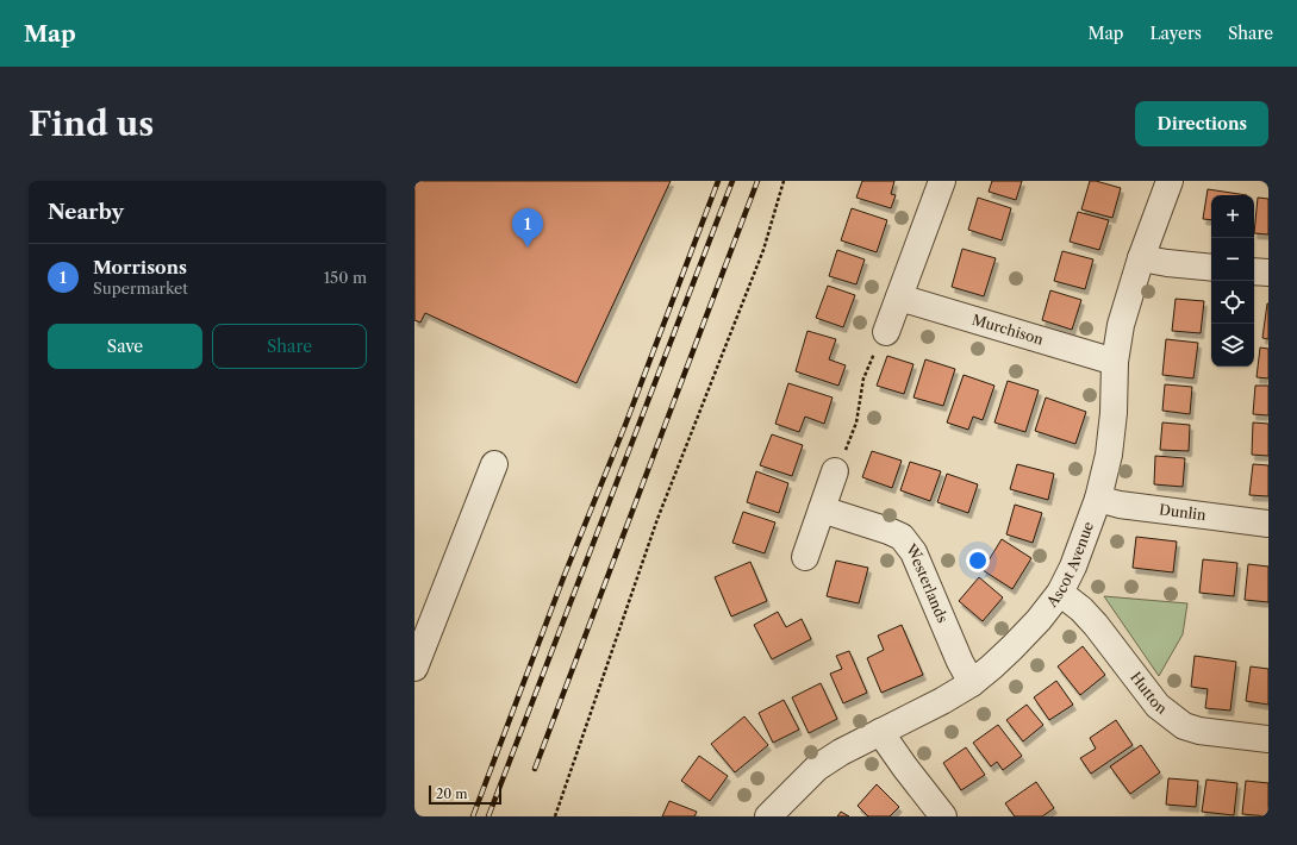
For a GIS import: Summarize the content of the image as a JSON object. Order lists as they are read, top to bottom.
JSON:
{
  "streets": {
    "street": [
      "Murchison",
      "Dunlin",
      "Ascot Avenue",
      "Westerlands",
      "Hutton"
    ]
  },
  "crossings": [
    ["Murchison", "Ascot Avenue"],
    ["Dunlin", "Ascot Avenue"],
    ["Ascot Avenue", "Westerlands"],
    ["Ascot Avenue", "Hutton"]
  ],
  "scale_bar": "20 m",
  "page": {
    "header": "Map",
    "nav": ["Map", "Layers", "Share"],
    "buttons": [
      "Directions",
      ["Save", "Share"]
    ],
    "title": "Find us",
    "heading": "Nearby",
    "map_buttons": ["+", "−"],
    "pins": "1",
    "list": [
      {
        "mark": "1",
        "name": "Morrisons",
        "note": "Supermarket",
        "value": "150 m"
      }
    ],
    "scale": "20 m"
  }
}
